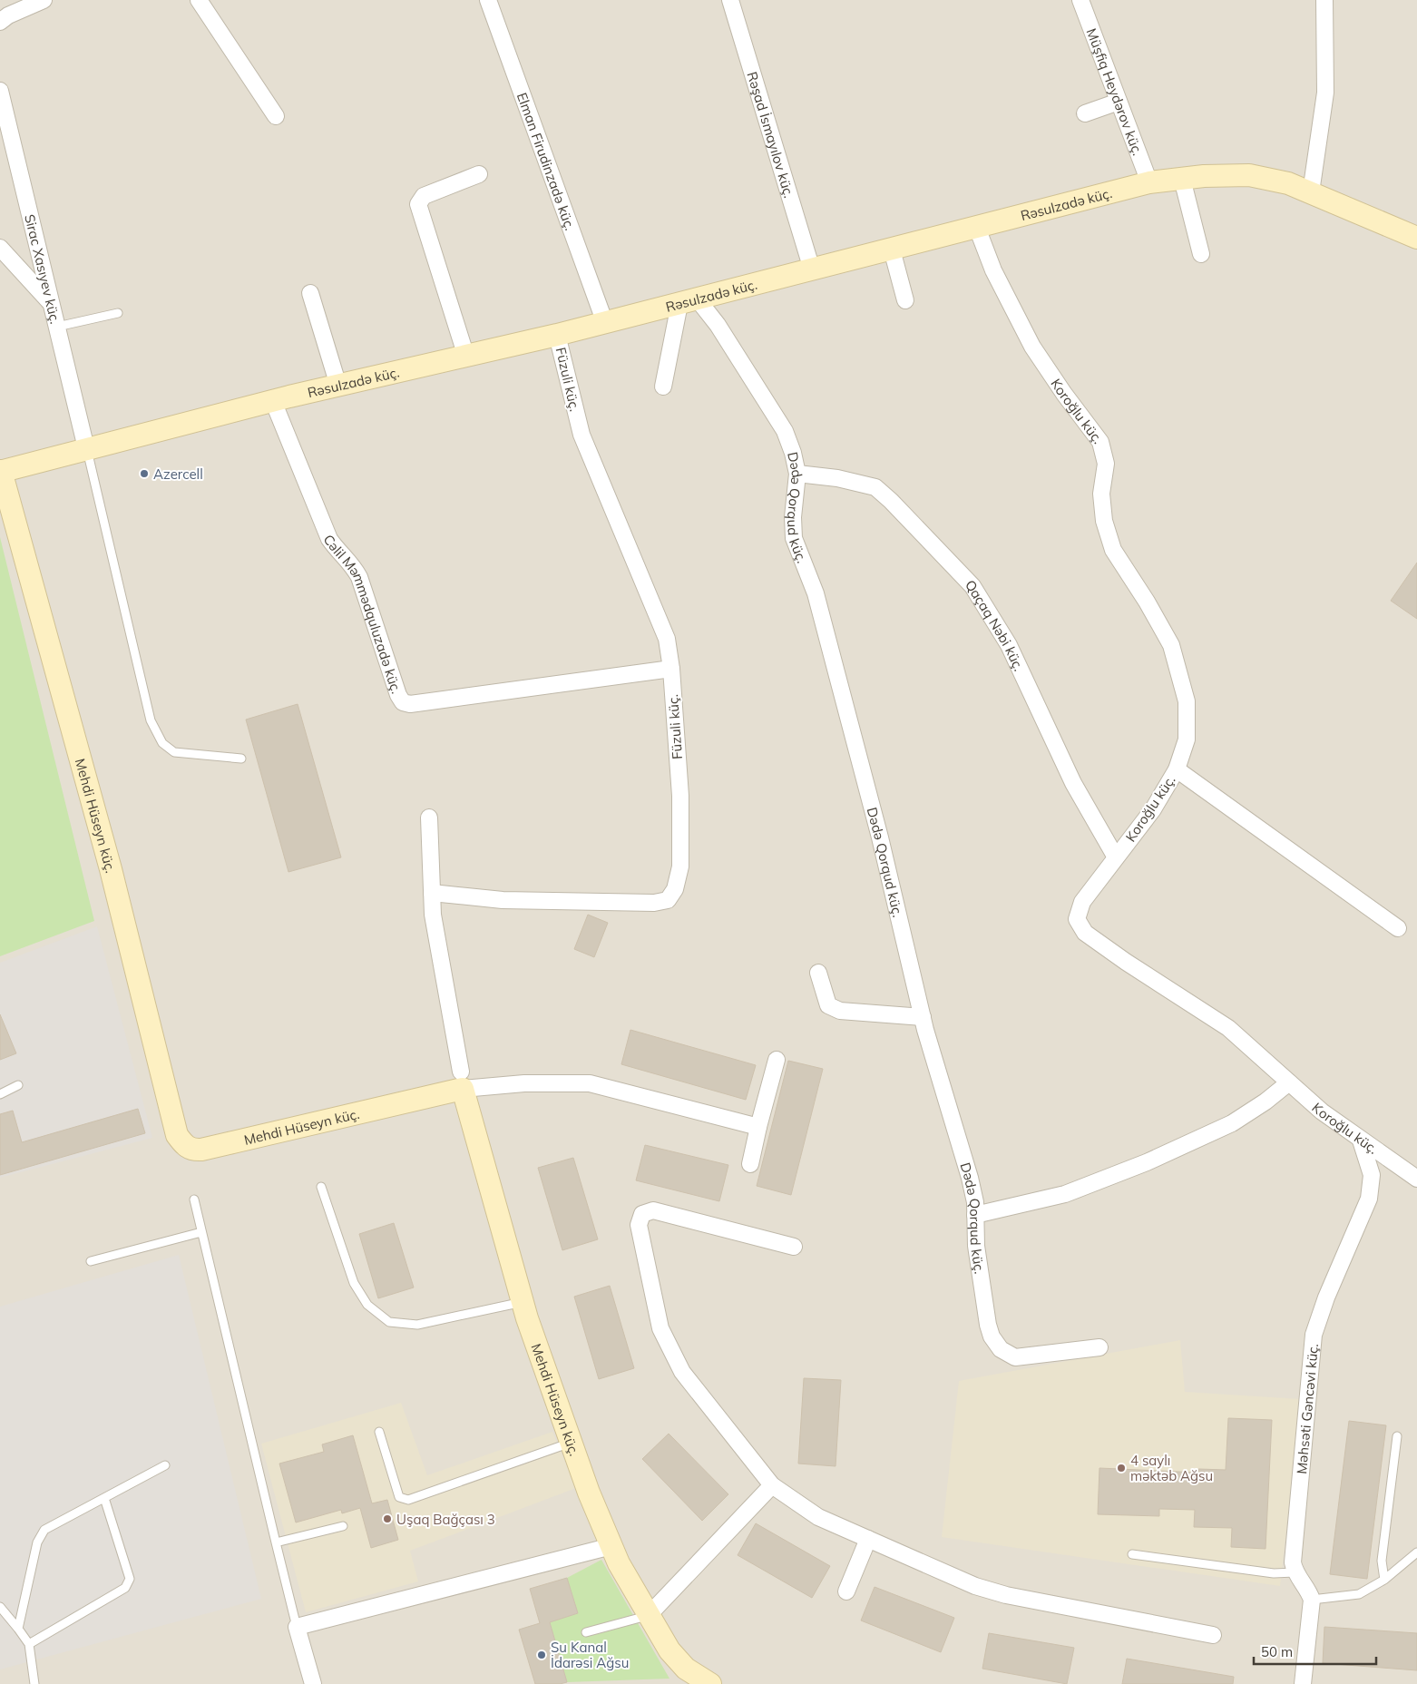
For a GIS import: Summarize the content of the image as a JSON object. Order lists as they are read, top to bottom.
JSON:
{
  "streets": {
    "street": [
      "Müşfiq Heydərov küç.",
      "Rəşad İsmayılov küç.",
      "Elman Firudinzadə küç.",
      "Rəsulzadə küç.",
      "Sirac Xasıyev küç.",
      "Füzuli küç.",
      "Koroğlu küç.",
      "Dədə Qorqud küç.",
      "Cəlil Məmmədquluzadə küç.",
      "Qaçaq Nəbi küç.",
      "Mehdi Hüseyn küç.",
      "Məhsəti Gəncəvi küç."
    ]
  },
  "crossings": [
    ["Müşfiq Heydərov küç.", "Rəsulzadə küç."],
    ["Rəşad İsmayılov küç.", "Rəsulzadə küç."],
    ["Elman Firudinzadə küç.", "Rəsulzadə küç."],
    ["Rəsulzadə küç.", "Sirac Xasıyev küç."],
    ["Rəsulzadə küç.", "Füzuli küç."],
    ["Rəsulzadə küç.", "Koroğlu küç."],
    ["Rəsulzadə küç.", "Dədə Qorqud küç."],
    ["Rəsulzadə küç.", "Cəlil Məmmədquluzadə küç."],
    ["Rəsulzadə küç.", "Mehdi Hüseyn küç."],
    ["Füzuli küç.", "Cəlil Məmmədquluzadə küç."],
    ["Koroğlu küç.", "Qaçaq Nəbi küç."],
    ["Koroğlu küç.", "Məhsəti Gəncəvi küç."],
    ["Dədə Qorqud küç.", "Qaçaq Nəbi küç."]
  ],
  "places": [
    "Azercell",
    "4 saylı məktəb Ağsu",
    "Uşaq Bağçası 3",
    "Su Kanal İdarəsi Ağsu"
  ],
  "scale_bar": "50 m"
}
